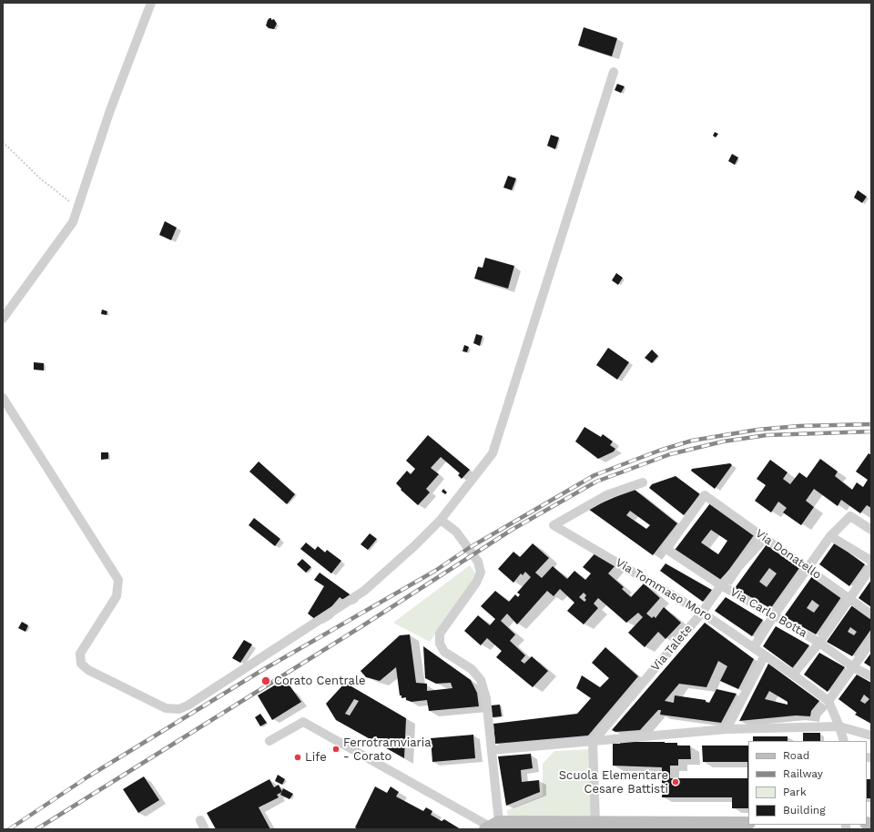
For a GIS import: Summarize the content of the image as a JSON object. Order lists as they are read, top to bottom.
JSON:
{
  "streets": {
    "street": [
      "Via Donatello",
      "Via Tommaso Moro",
      "Via Carlo Botta",
      "Via Talete"
    ]
  },
  "crossings": [
    ["Via Donatello", "Via Carlo Botta"],
    ["Via Donatello", "Via Talete"],
    ["Via Tommaso Moro", "Via Talete"],
    ["Via Carlo Botta", "Via Talete"]
  ],
  "places": [
    "Corato Centrale",
    "Ferrotramviaria - Corato",
    "Life",
    "Scuola Elementare Cesare Battisti"
  ],
  "legend": [
    "Road",
    "Railway",
    "Park",
    "Building"
  ]
}
